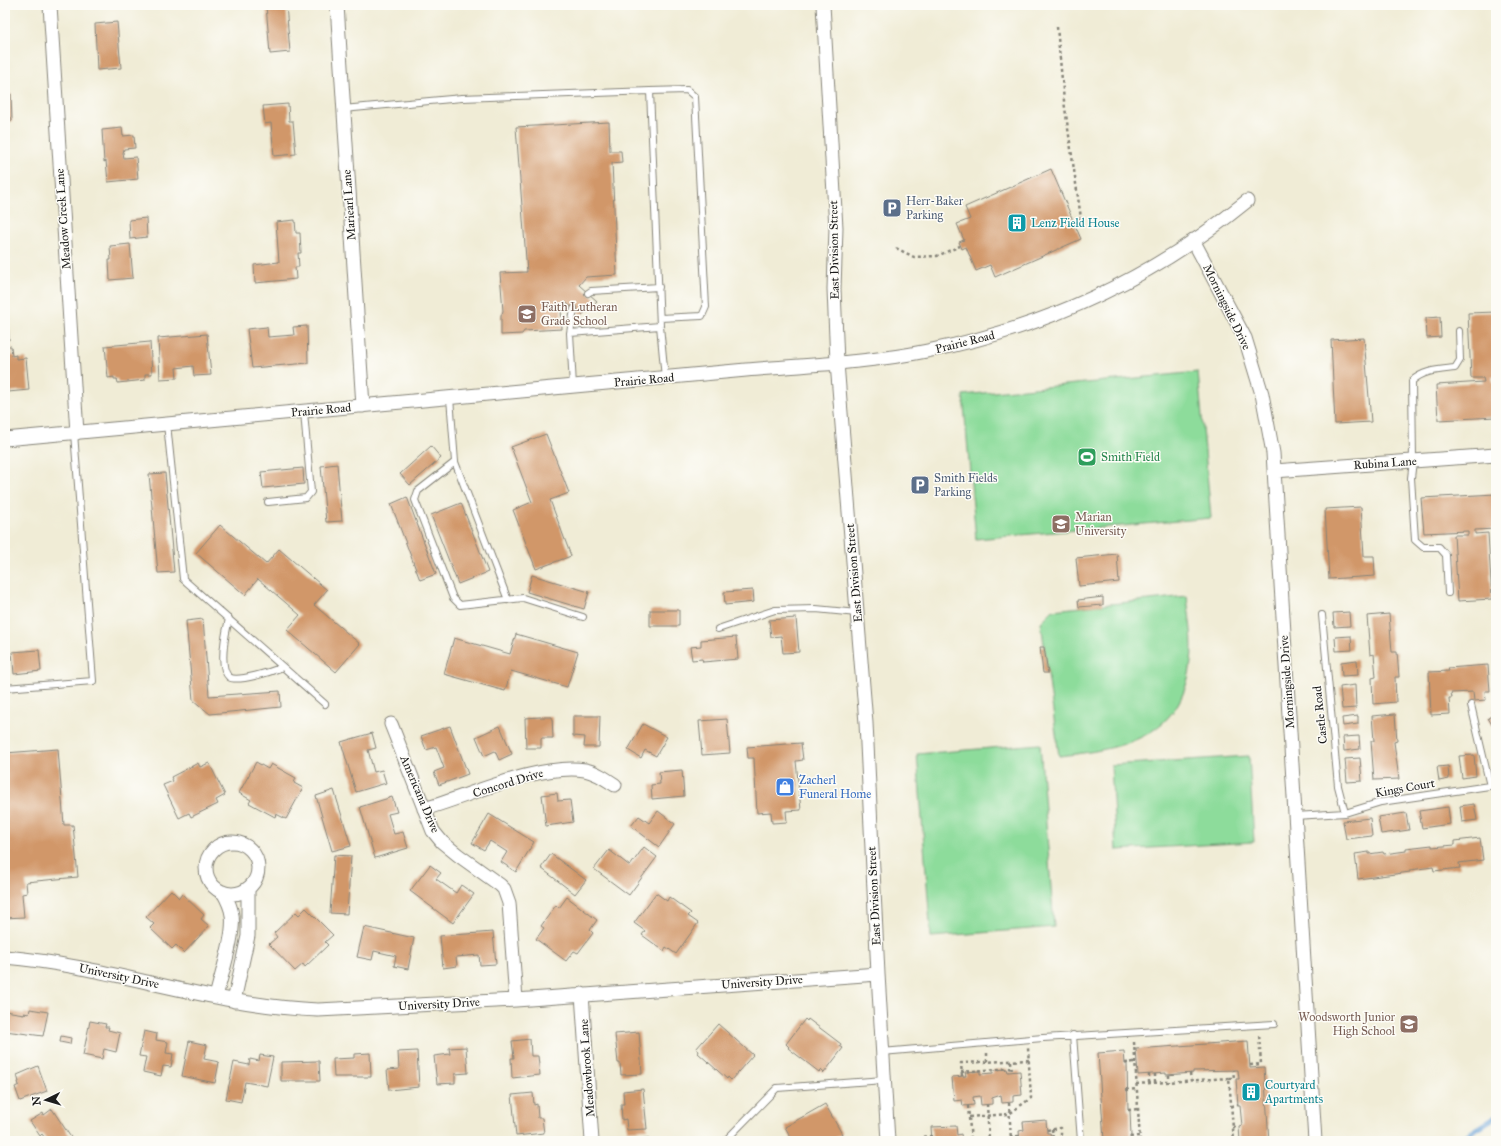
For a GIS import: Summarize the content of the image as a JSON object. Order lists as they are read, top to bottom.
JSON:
{
  "streets": {
    "street": [
      "Mariearl Lane",
      "Meadow Creek Lane",
      "East Division Street",
      "Morningside Drive",
      "Prairie Road",
      "Rubina Lane",
      "Concord Drive",
      "Americana Drive",
      "University Drive",
      "Meadowbrook Lane"
    ],
    "lane": ["Castle Road", "Kings Court"]
  },
  "crossings": [
    ["Mariearl Lane", "Prairie Road"],
    ["Meadow Creek Lane", "Prairie Road"],
    ["East Division Street", "Prairie Road"],
    ["East Division Street", "University Drive"],
    ["Morningside Drive", "Prairie Road"],
    ["Morningside Drive", "Rubina Lane"],
    ["Morningside Drive", "Kings Court"],
    ["Castle Road", "Kings Court"],
    ["Concord Drive", "Americana Drive"],
    ["Americana Drive", "University Drive"],
    ["University Drive", "Meadowbrook Lane"]
  ],
  "places": {
    "parking": ["Herr-Baker Parking", "Smith Fields Parking"],
    "building": ["Lenz Field House", "Courtyard Apartments"],
    "school or university": ["Faith Lutheran Grade School", "Marian University", "Woodsworth Junior High School"],
    "sports": ["Smith Field"],
    "shop": ["Zacherl Funeral Home"]
  },
  "north": "left"
}
